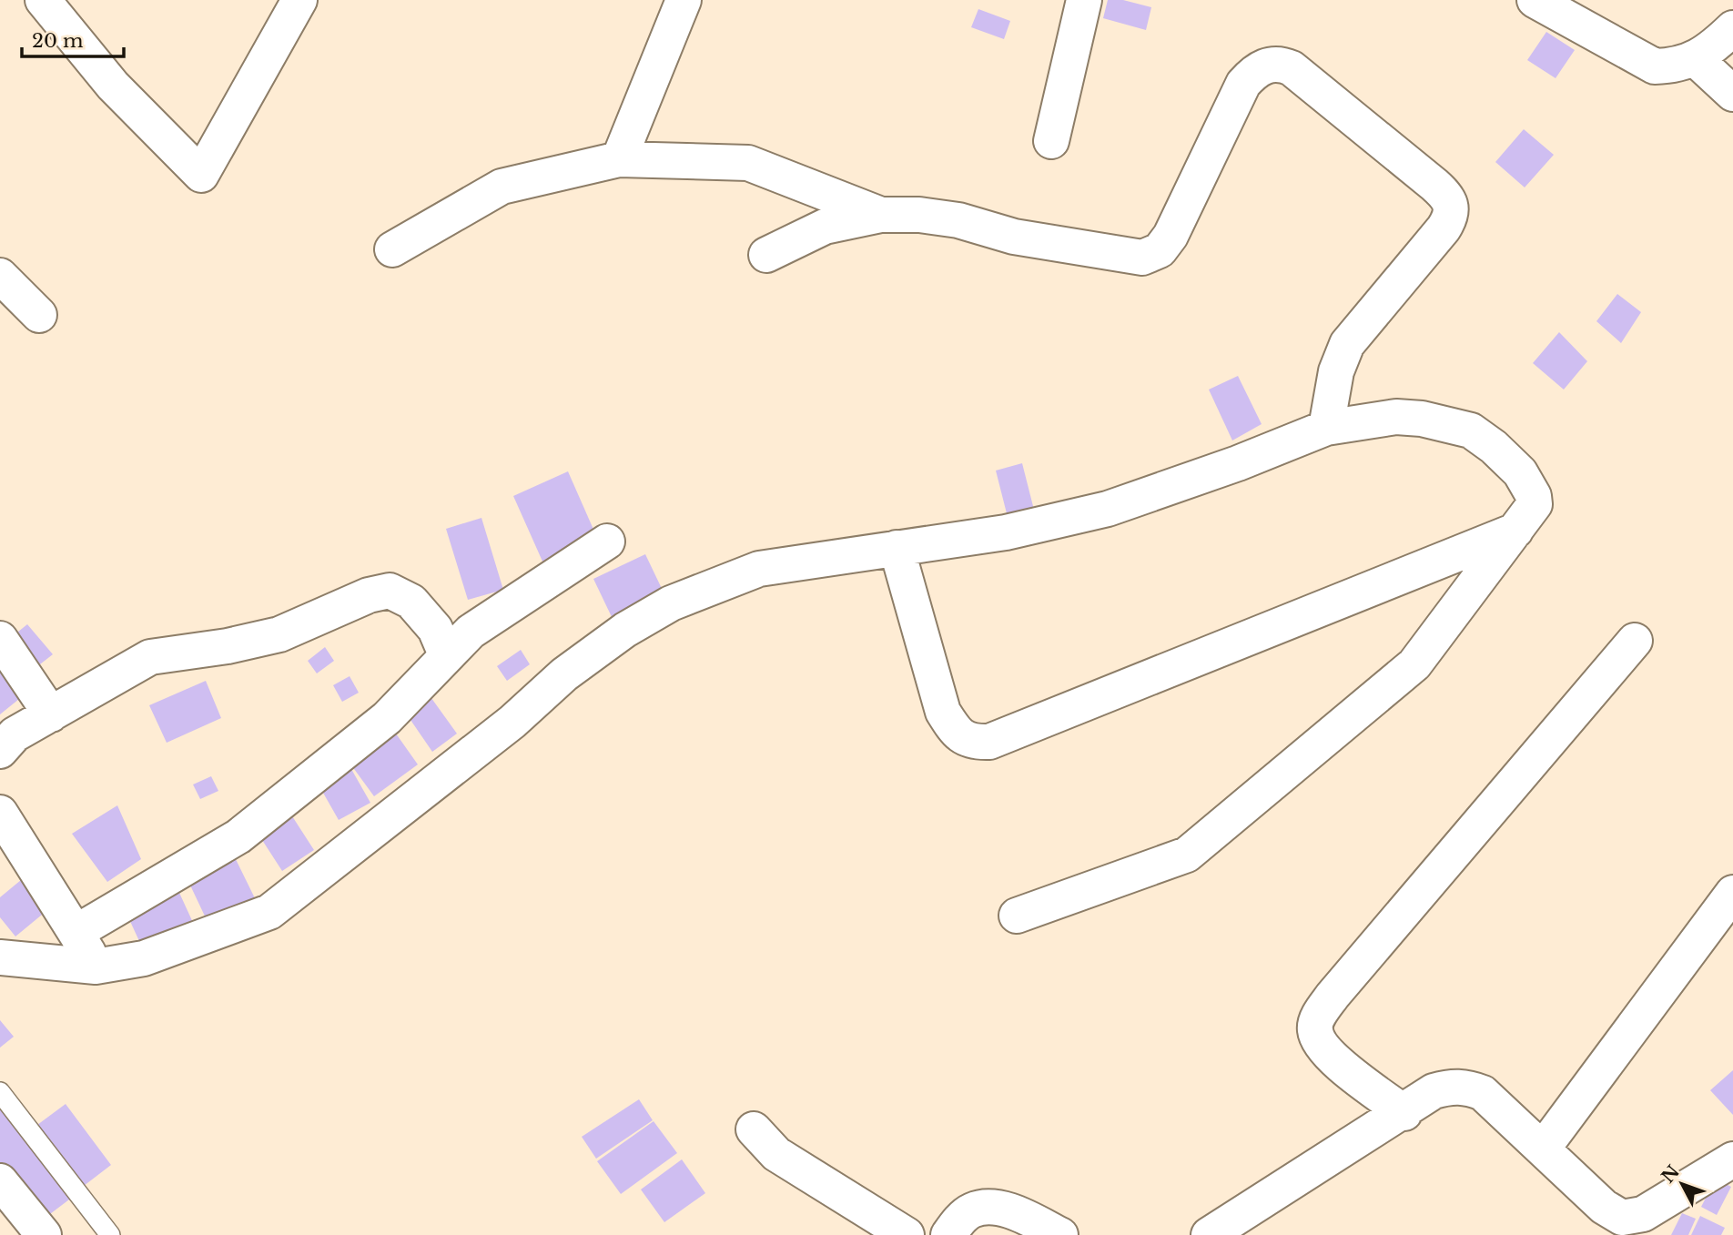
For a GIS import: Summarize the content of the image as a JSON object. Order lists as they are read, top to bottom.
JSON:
{
  "scale_bar": "20 m",
  "north": "top left"
}
